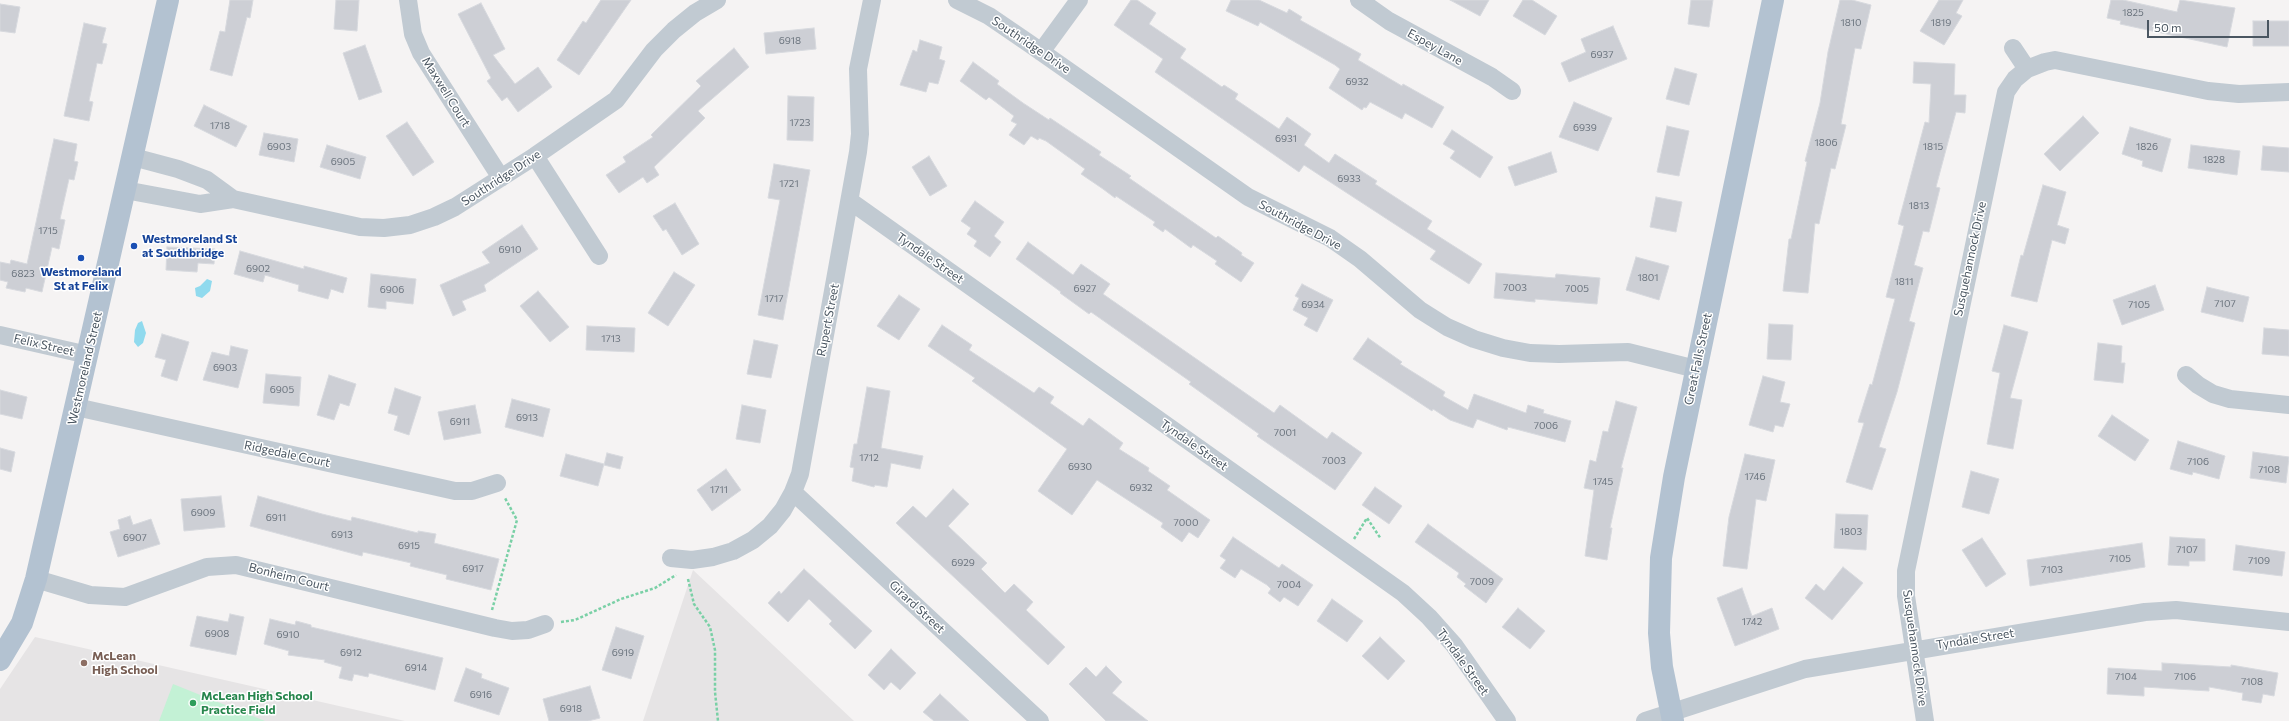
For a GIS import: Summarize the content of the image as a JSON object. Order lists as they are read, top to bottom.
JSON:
{
  "streets": {
    "main road": ["Great Falls Street", "Westmoreland Street"],
    "street": [
      "Southridge Drive",
      "Espey Lane",
      "Maxwell Court",
      "Tyndale Street",
      "Susquehannock Drive",
      "Rupert Street",
      "Felix Street",
      "Ridgedale Court",
      "Bonheim Court",
      "Girard Street"
    ]
  },
  "crossings": [
    ["Southridge Drive", "Maxwell Court"],
    ["Southridge Drive", "Great Falls Street"],
    ["Southridge Drive", "Westmoreland Street"],
    ["Tyndale Street", "Susquehannock Drive"],
    ["Tyndale Street", "Rupert Street"],
    ["Tyndale Street", "Great Falls Street"],
    ["Rupert Street", "Girard Street"],
    ["Felix Street", "Westmoreland Street"],
    ["Westmoreland Street", "Ridgedale Court"],
    ["Westmoreland Street", "Bonheim Court"]
  ],
  "places": [
    "Westmoreland St at Southbridge",
    "Westmoreland St at Felix",
    "McLean High School",
    "McLean High School Practice Field"
  ],
  "house_numbers": [
    "1825",
    "1810",
    "1819",
    "6918",
    "6937",
    "6932",
    "1723",
    "1718",
    "6939",
    "6931",
    "1806",
    "6903",
    "1815",
    "1826",
    "1828",
    "6905",
    "6933",
    "1721",
    "1813",
    "1715",
    "6910",
    "6902",
    "6823",
    "1801",
    "1811",
    "7003",
    "6927",
    "7005",
    "6906",
    "1717",
    "7107",
    "6934",
    "7105",
    "1713",
    "6903",
    "6905",
    "6913",
    "6911",
    "7006",
    "7001",
    "1712",
    "7003",
    "7106",
    "6930",
    "7108",
    "1746",
    "1745",
    "6932",
    "1711",
    "6909",
    "6911",
    "7000",
    "1803",
    "6913",
    "6907",
    "6915",
    "7107",
    "7105",
    "7109",
    "6929",
    "6917",
    "7103",
    "7009",
    "7004",
    "1742",
    "6908",
    "6910",
    "6912",
    "6919",
    "6914",
    "7104",
    "7106",
    "7108",
    "6916",
    "6918"
  ],
  "scale_bar": "50 m"
}
